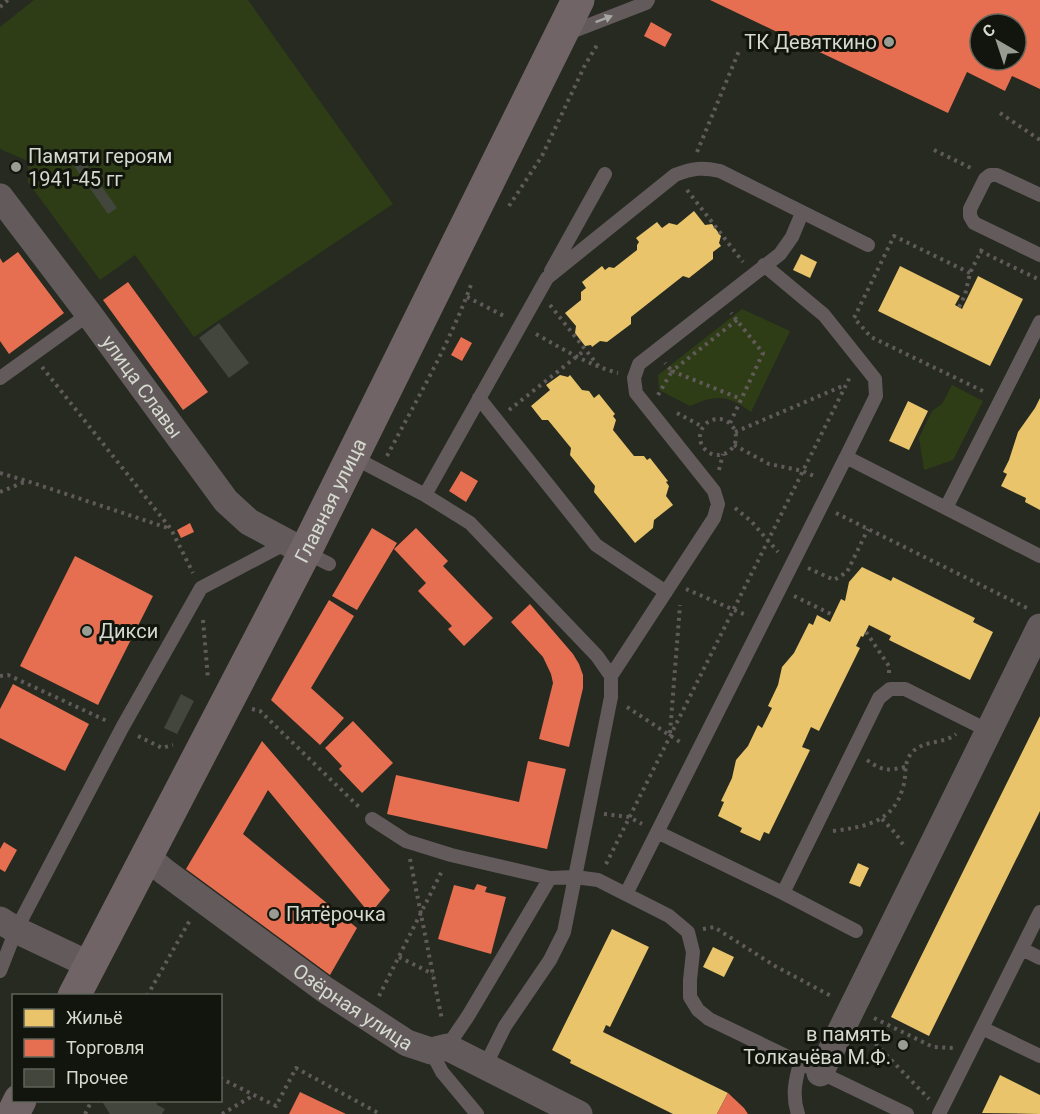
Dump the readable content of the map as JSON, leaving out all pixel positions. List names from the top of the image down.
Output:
{
  "streets": {
    "main road": ["Главная улица"],
    "street": ["улица Славы", "Озёрная улица"]
  },
  "crossings": [
    ["улица Славы", "Главная улица"],
    ["Главная улица", "Озёрная улица"]
  ],
  "places": [
    "ТК Девяткино",
    "Памяти героям 1941-45 гг",
    "Дикси",
    "Пятёрочка",
    "в память Толкачёва М.Ф."
  ],
  "legend": ["Жильё", "Торговля", "Прочее"],
  "north": "top left"
}
